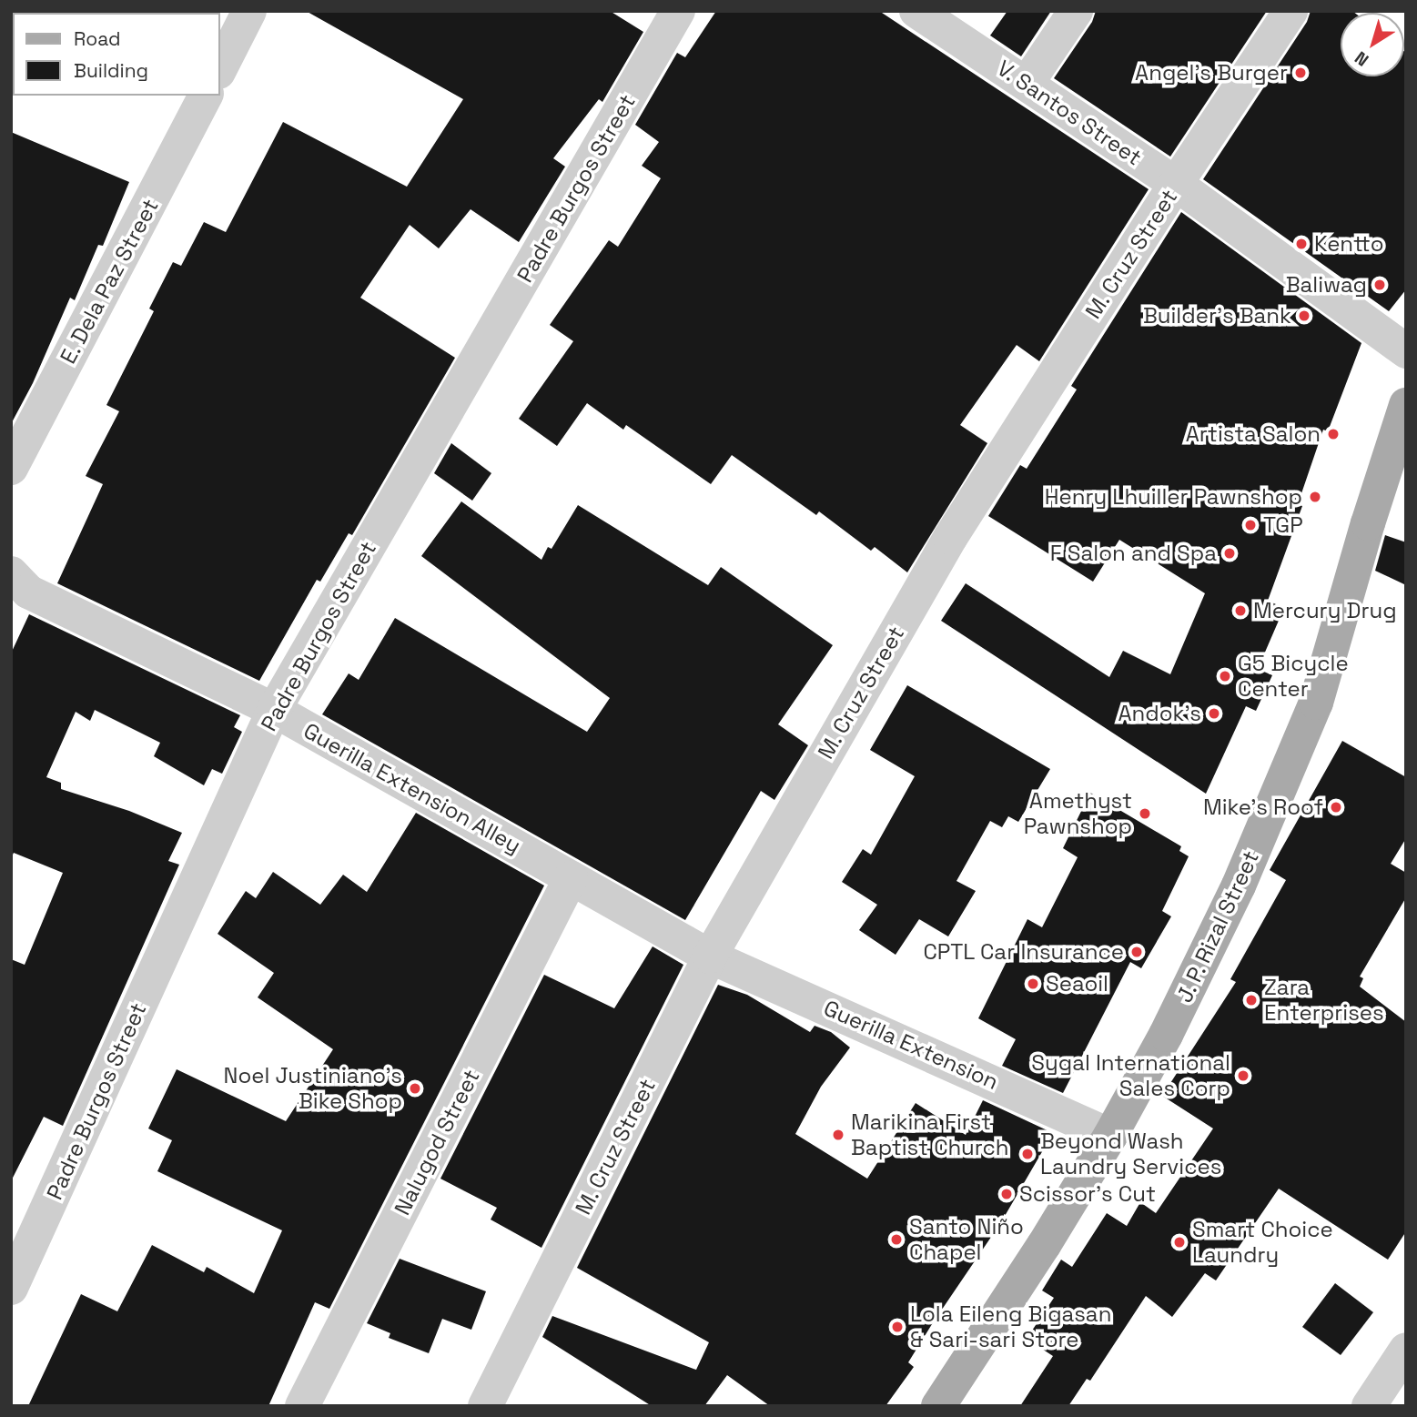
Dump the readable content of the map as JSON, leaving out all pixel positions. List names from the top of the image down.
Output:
{
  "streets": {
    "main road": ["J. P. Rizal Street"],
    "street": [
      "V. Santos Street",
      "Padre Burgos Street",
      "M. Cruz Street",
      "E. Dela Paz Street",
      "Guerilla Extension Alley",
      "Guerilla Extension",
      "Nalugod Street"
    ]
  },
  "crossings": [
    ["V. Santos Street", "M. Cruz Street"],
    ["Padre Burgos Street", "Guerilla Extension Alley"],
    ["M. Cruz Street", "Guerilla Extension Alley"],
    ["M. Cruz Street", "Guerilla Extension"],
    ["Guerilla Extension Alley", "Guerilla Extension"],
    ["Guerilla Extension Alley", "Nalugod Street"],
    ["J. P. Rizal Street", "Guerilla Extension"]
  ],
  "places": [
    "Angel's Burger",
    "Kentto",
    "Baliwag",
    "Builder's Bank",
    "Artista Salon",
    "Henry Lhuiller Pawnshop",
    "TGP",
    "F Salon and Spa",
    "Mercury Drug",
    "G5 Bicycle Center",
    "Andok's",
    "Mike's Roof",
    "Amethyst Pawnshop",
    "CPTL Car Insurance",
    "Seaoil",
    "Zara Enterprises",
    "Sygal International Sales Corp",
    "Noel Justiniano's Bike Shop",
    "Marikina First Baptist Church",
    "Beyond Wash Laundry Services",
    "Scissor's Cut",
    "Santo Niño Chapel",
    "Smart Choice Laundry",
    "Lola Eileng Bigasan & Sari-sari Store"
  ],
  "legend": ["Road", "Building"],
  "north": "bottom left"
}
